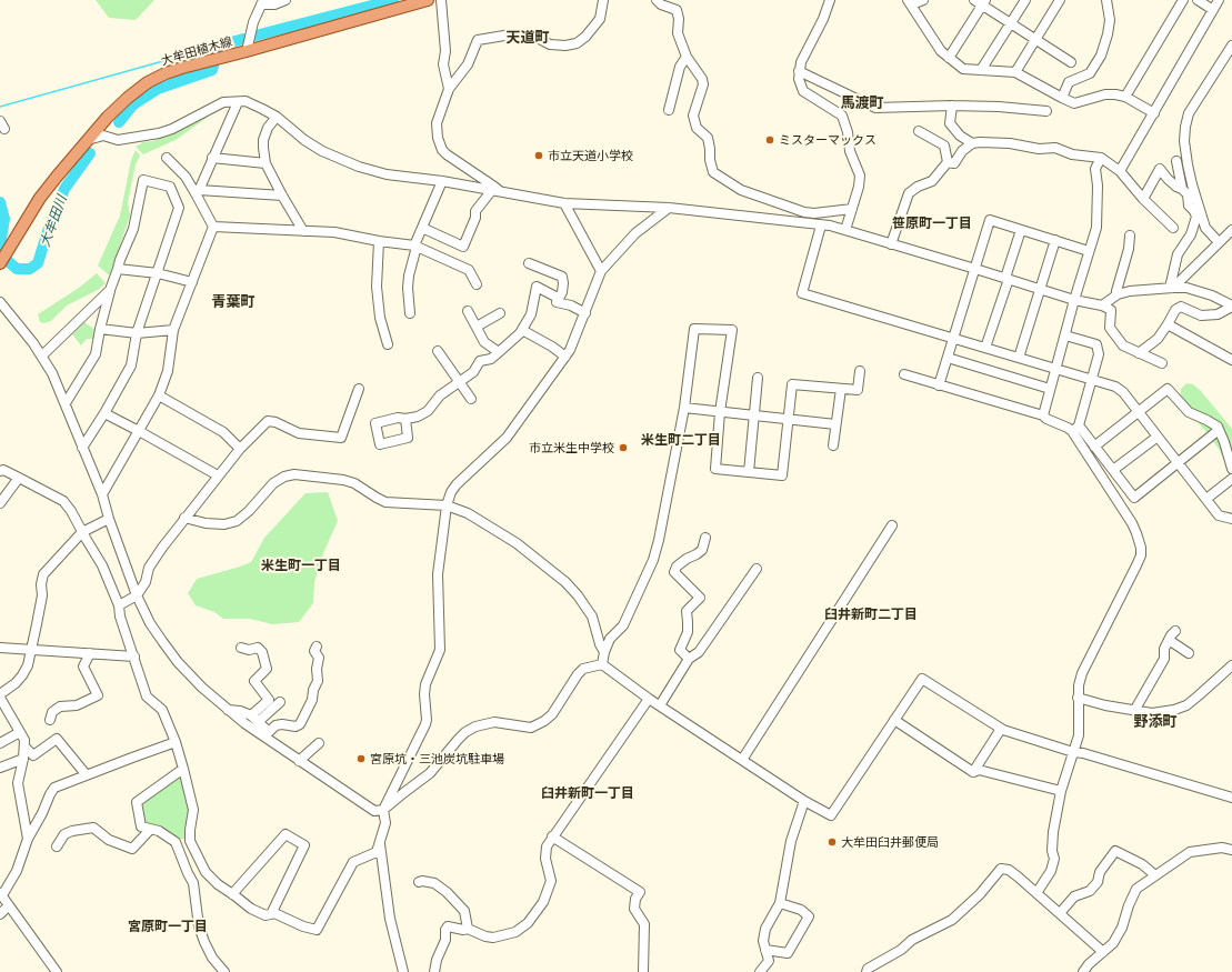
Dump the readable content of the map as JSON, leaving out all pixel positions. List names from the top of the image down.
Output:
{
  "streets": {
    "main road": ["大牟田植木線"]
  },
  "districts": [
    "天道町",
    "馬渡町",
    "笹原町一丁目",
    "青葉町",
    "米生町二丁目",
    "米生町一丁目",
    "臼井新町二丁目",
    "野添町",
    "臼井新町一丁目",
    "宮原町一丁目"
  ],
  "water": ["大牟田川"],
  "places": [
    "ミスターマックス",
    "市立天道小学校",
    "市立米生中学校",
    "宮原坑・三池炭坑駐車場",
    "大牟田臼井郵便局"
  ]
}
